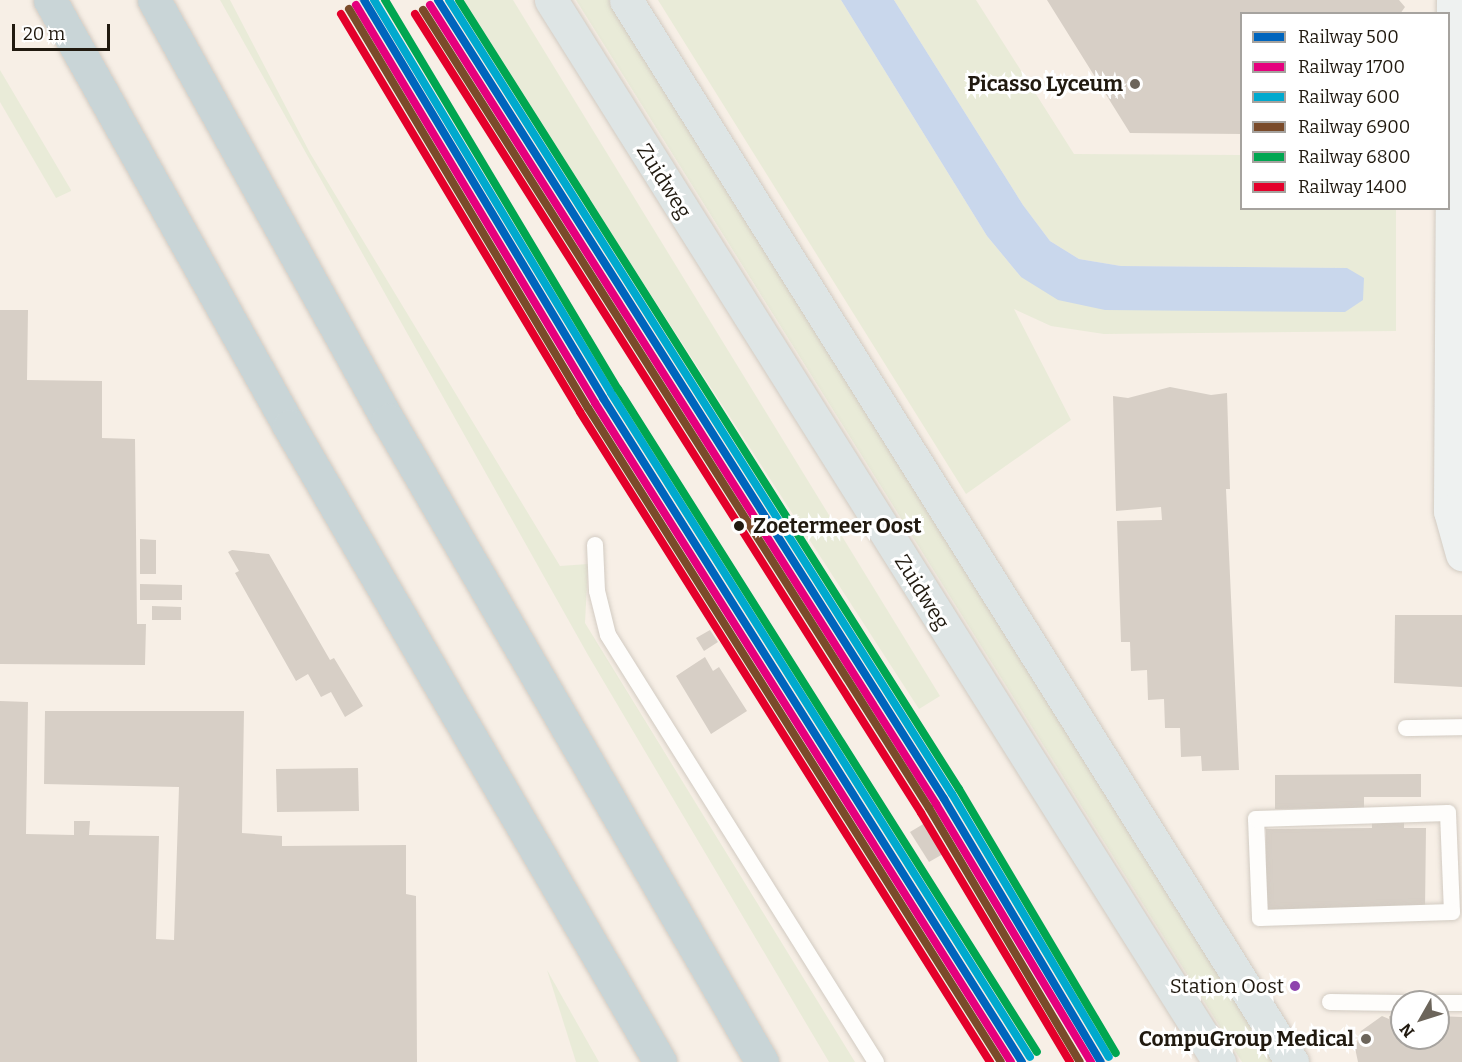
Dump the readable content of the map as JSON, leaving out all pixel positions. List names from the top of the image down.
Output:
{
  "streets": {
    "main road": ["Zuidweg"]
  },
  "places": [
    "Picasso Lyceum",
    "Zoetermeer Oost",
    "Station Oost",
    "CompuGroup Medical"
  ],
  "lines": [
    "rail line 500",
    "rail line 600",
    "rail line 6800",
    "rail line 1700",
    "rail line 6900",
    "rail line 1400"
  ],
  "legend": [
    "Railway 500",
    "Railway 1700",
    "Railway 600",
    "Railway 6900",
    "Railway 6800",
    "Railway 1400"
  ],
  "scale_bar": "20 m",
  "north": "bottom left"
}
